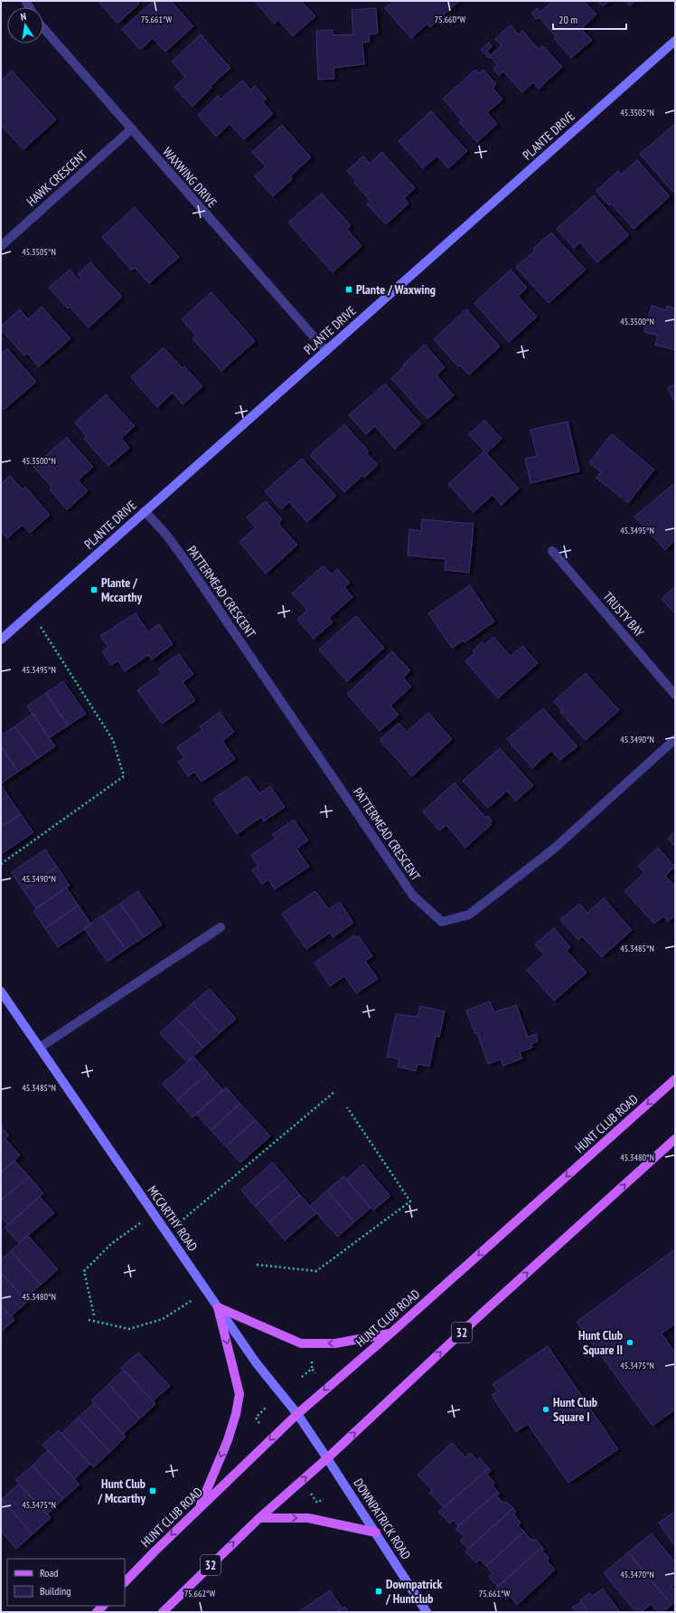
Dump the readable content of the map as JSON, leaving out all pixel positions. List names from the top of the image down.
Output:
{
  "streets": {
    "main road": ["HUNT CLUB ROAD", "32"],
    "street": [
      "PLANTE DRIVE",
      "WAXWING DRIVE",
      "HAWK CRESCENT",
      "PATTERMEAD CRESCENT",
      "TRUSTY BAY",
      "MCCARTHY ROAD",
      "DOWNPATRICK ROAD"
    ]
  },
  "crossings": [
    ["PLANTE DRIVE", "WAXWING DRIVE"],
    ["PLANTE DRIVE", "PATTERMEAD CRESCENT"],
    ["WAXWING DRIVE", "HAWK CRESCENT"],
    ["HUNT CLUB ROAD", "MCCARTHY ROAD"],
    ["MCCARTHY ROAD", "32"],
    ["MCCARTHY ROAD", "DOWNPATRICK ROAD"],
    ["32", "DOWNPATRICK ROAD"]
  ],
  "places": {
    "transit": [
      "Plante / Waxwing",
      "Plante / Mccarthy",
      "Hunt Club / Mccarthy",
      "Downpatrick / Huntclub"
    ],
    "other": ["Hunt Club Square II", "Hunt Club Square I"]
  },
  "legend": ["Road", "Building"],
  "scale_bar": "20 m",
  "north": "top",
  "coordinates": [
    "75.661°W",
    "75.660°W",
    "45.3505°N",
    "45.3500°N",
    "45.3495°N",
    "45.3490°N",
    "45.3485°N",
    "45.3480°N",
    "45.3475°N",
    "45.3470°N",
    "75.662°W"
  ]
}
